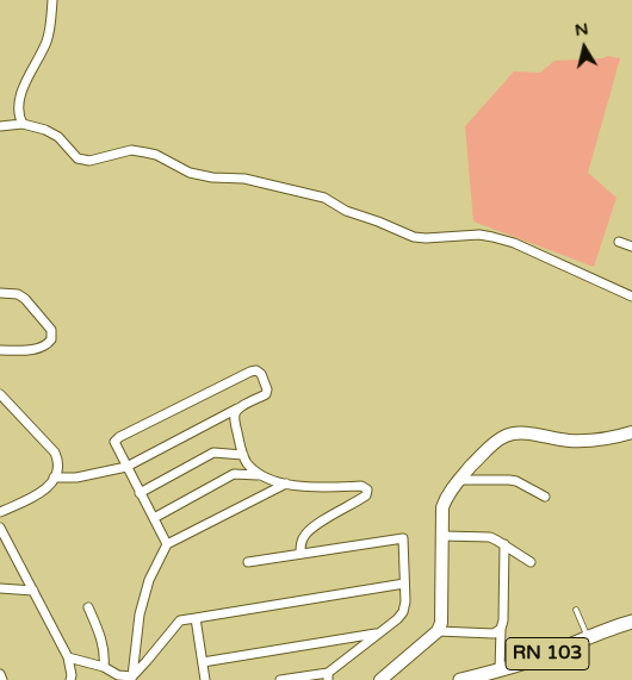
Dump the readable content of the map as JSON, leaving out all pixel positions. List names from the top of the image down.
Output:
{
  "streets": {
    "main road": ["RN 103"]
  },
  "north": "top"
}
